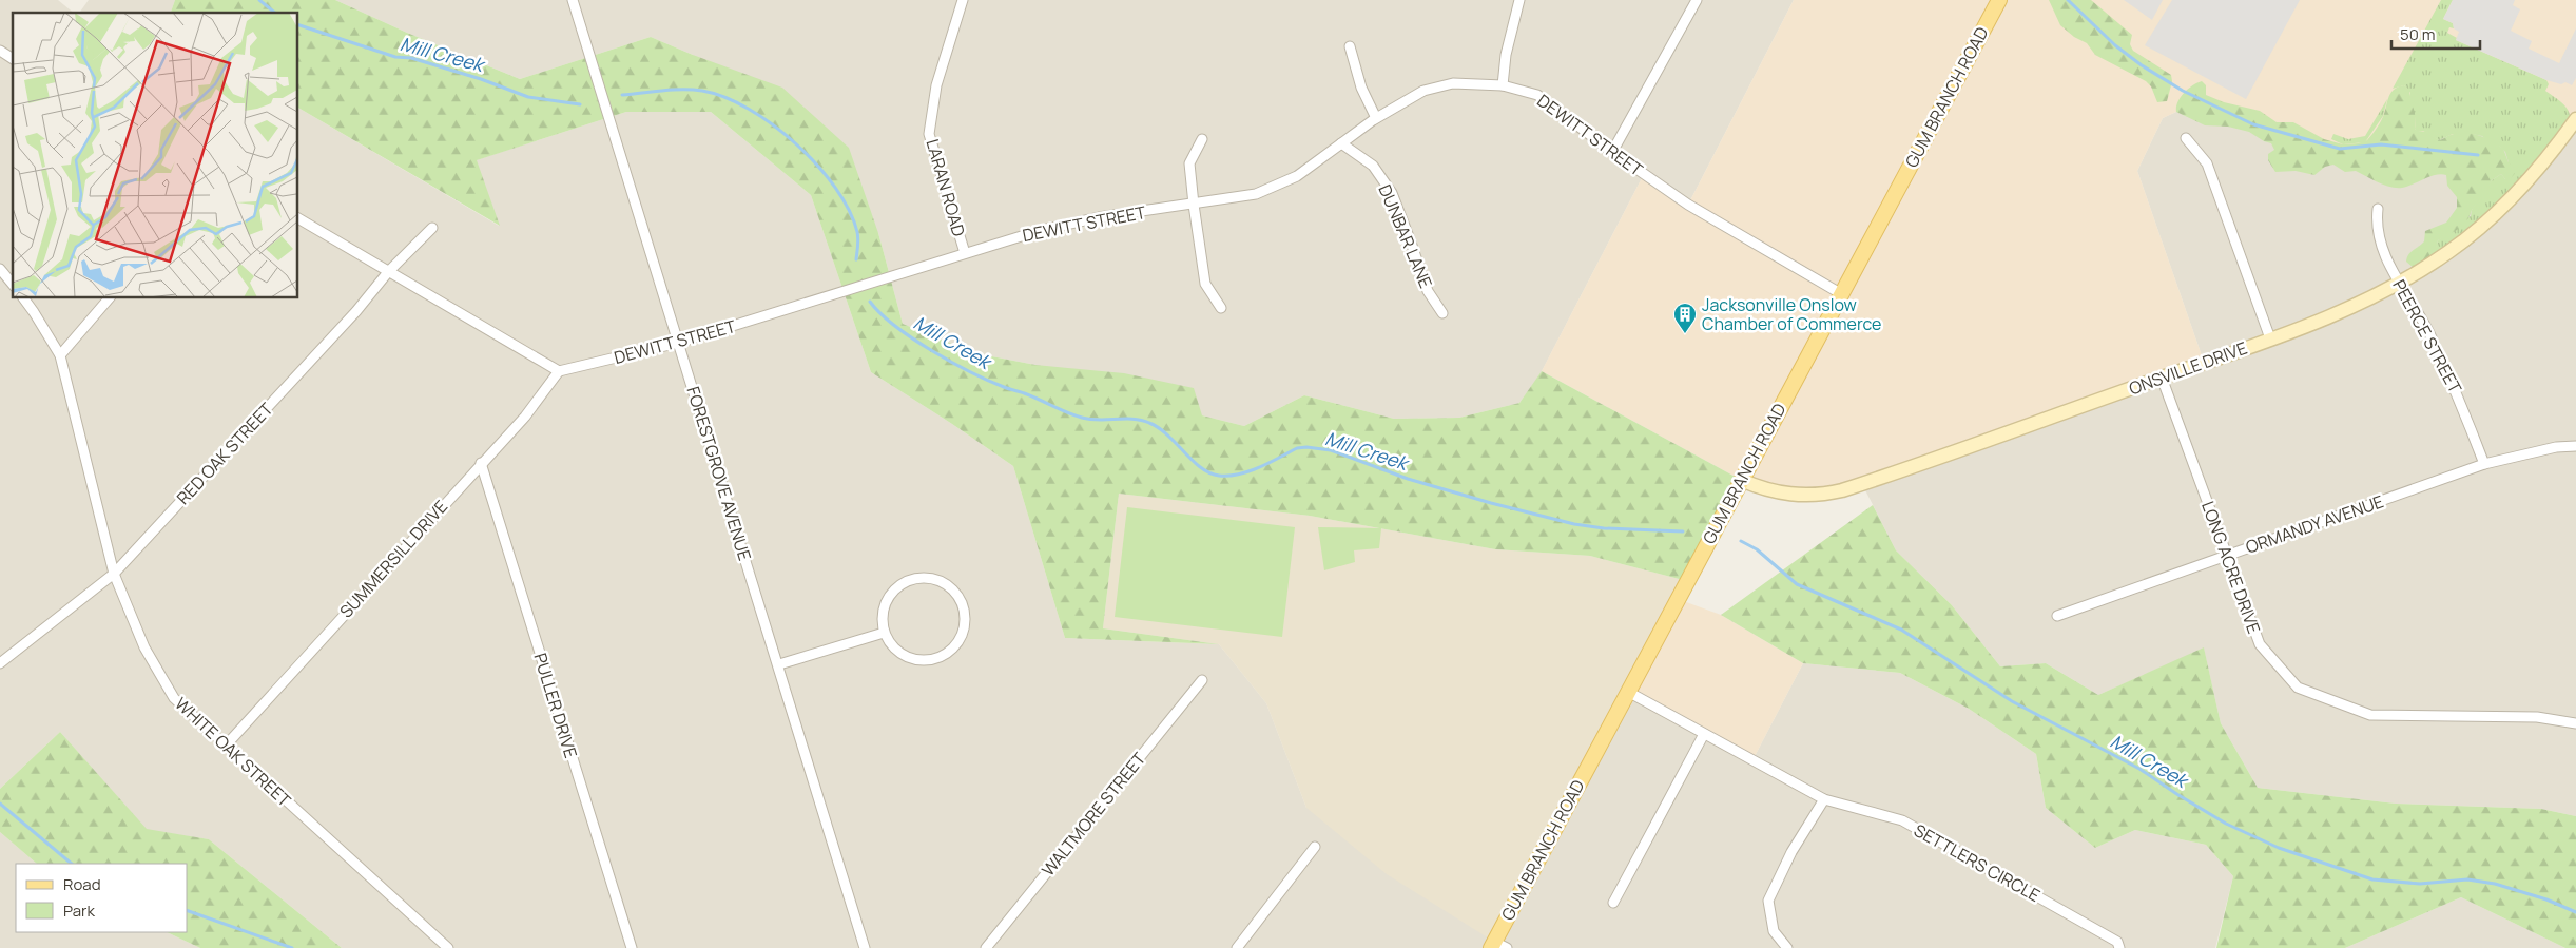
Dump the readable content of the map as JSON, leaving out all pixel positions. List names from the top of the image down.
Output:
{
  "streets": {
    "main road": ["GUM BRANCH ROAD"],
    "street": [
      "DEWITT STREET",
      "LARAN ROAD",
      "DUNBAR LANE",
      "PEERCE STREET",
      "ONSVILLE DRIVE",
      "RED OAK STREET",
      "FORESTGROVE AVENUE",
      "ORMANDY AVENUE",
      "SUMMERSILL DRIVE",
      "LONG ACRE DRIVE",
      "PULLER DRIVE",
      "WHITE OAK STREET",
      "WALTMORE STREET",
      "SETTLERS CIRCLE"
    ]
  },
  "crossings": [
    ["GUM BRANCH ROAD", "DEWITT STREET"],
    ["GUM BRANCH ROAD", "ONSVILLE DRIVE"],
    ["GUM BRANCH ROAD", "SETTLERS CIRCLE"],
    ["DEWITT STREET", "LARAN ROAD"],
    ["DEWITT STREET", "DUNBAR LANE"],
    ["DEWITT STREET", "FORESTGROVE AVENUE"],
    ["DEWITT STREET", "SUMMERSILL DRIVE"],
    ["PEERCE STREET", "ONSVILLE DRIVE"],
    ["PEERCE STREET", "ORMANDY AVENUE"],
    ["ONSVILLE DRIVE", "LONG ACRE DRIVE"],
    ["RED OAK STREET", "WHITE OAK STREET"],
    ["ORMANDY AVENUE", "LONG ACRE DRIVE"],
    ["SUMMERSILL DRIVE", "PULLER DRIVE"],
    ["SUMMERSILL DRIVE", "WHITE OAK STREET"]
  ],
  "water": ["Mill Creek"],
  "places": {
    "building": ["Jacksonville Onslow Chamber of Commerce"]
  },
  "legend": ["Road", "Park"],
  "scale_bar": "50 m"
}
